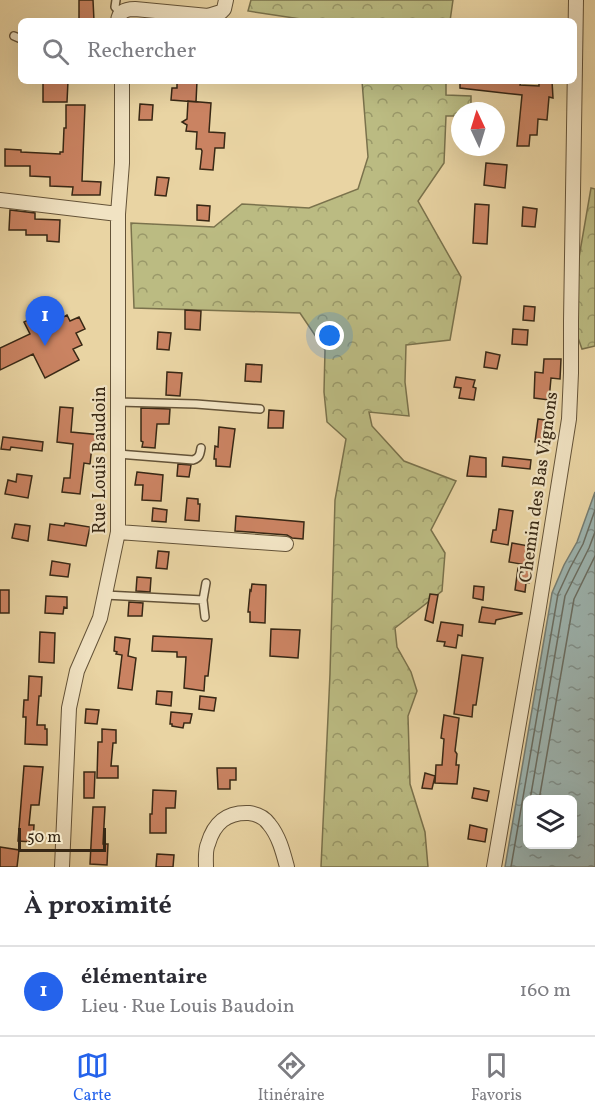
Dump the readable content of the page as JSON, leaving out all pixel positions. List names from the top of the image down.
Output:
{
  "streets": {
    "street": ["Rue Louis Baudoin", "Chemin des Bas Vignons"]
  },
  "scale_bar": "50 m",
  "north": "top",
  "page": {
    "search": "Rechercher",
    "pins": "1",
    "scale": "50 m",
    "heading": "À proximité",
    "list": [
      {
        "mark": "1",
        "name": "élémentaire",
        "note": "Lieu · Rue Louis Baudoin",
        "value": "160 m"
      }
    ],
    "nav": ["Carte", "Itinéraire", "Favoris"]
  }
}
